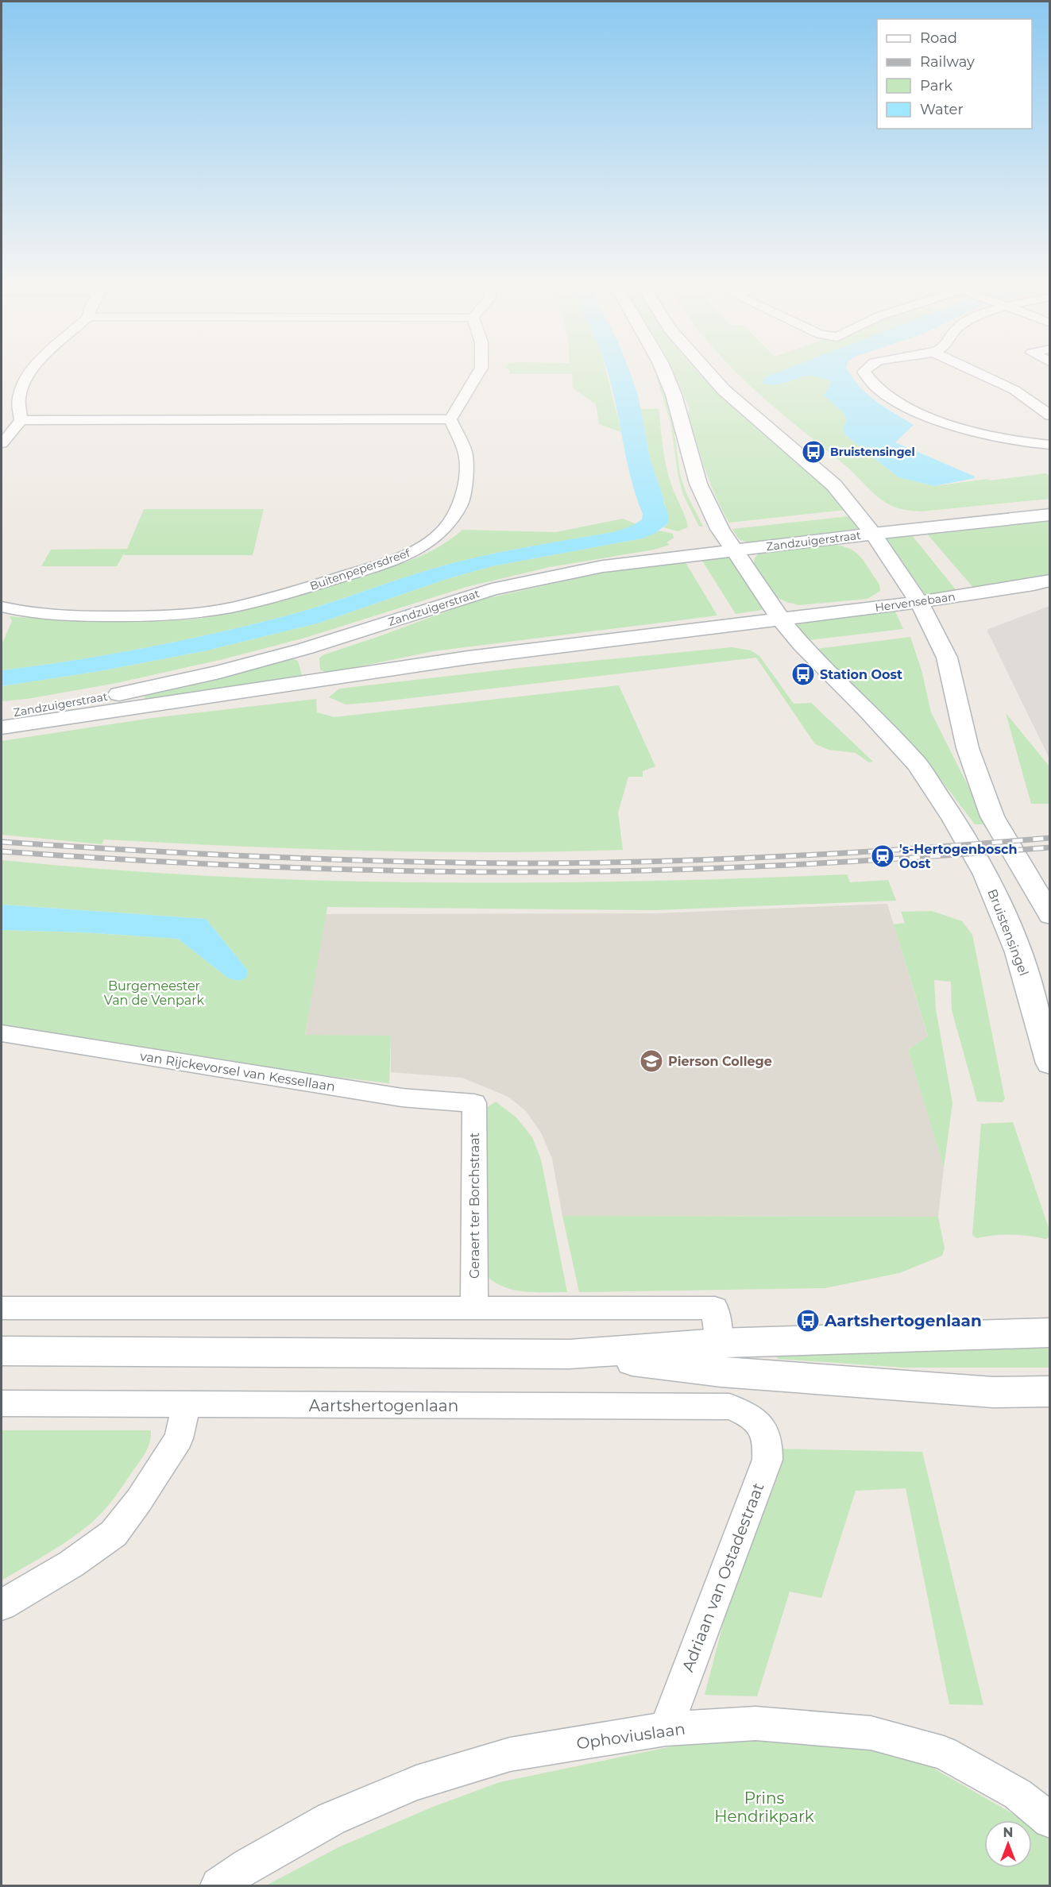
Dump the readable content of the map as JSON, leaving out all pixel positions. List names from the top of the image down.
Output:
{
  "streets": {
    "main road": ["Zandzuigerstraat", "Hervensebaan", "Bruistensingel"],
    "street": [
      "Buitenpepersdreef",
      "van Rijckevorsel van Kessellaan",
      "Geraert ter Borchstraat",
      "Aartshertogenlaan",
      "Adriaan van Ostadestraat",
      "Ophoviuslaan"
    ]
  },
  "crossings": [
    ["Zandzuigerstraat", "Hervensebaan"],
    ["Zandzuigerstraat", "Bruistensingel"],
    ["Hervensebaan", "Bruistensingel"],
    ["van Rijckevorsel van Kessellaan", "Geraert ter Borchstraat"],
    ["Aartshertogenlaan", "Adriaan van Ostadestraat"],
    ["Adriaan van Ostadestraat", "Ophoviuslaan"]
  ],
  "parks": ["Burgemeester Van de Venpark", "Prins Hendrikpark"],
  "places": {
    "bus stop": ["Bruistensingel", "Station Oost", "Aartshertogenlaan"],
    "station": ["'s-Hertogenbosch Oost"],
    "school or university": ["Pierson College"]
  },
  "legend": [
    "Road",
    "Railway",
    "Park",
    "Water"
  ],
  "north": "top"
}
